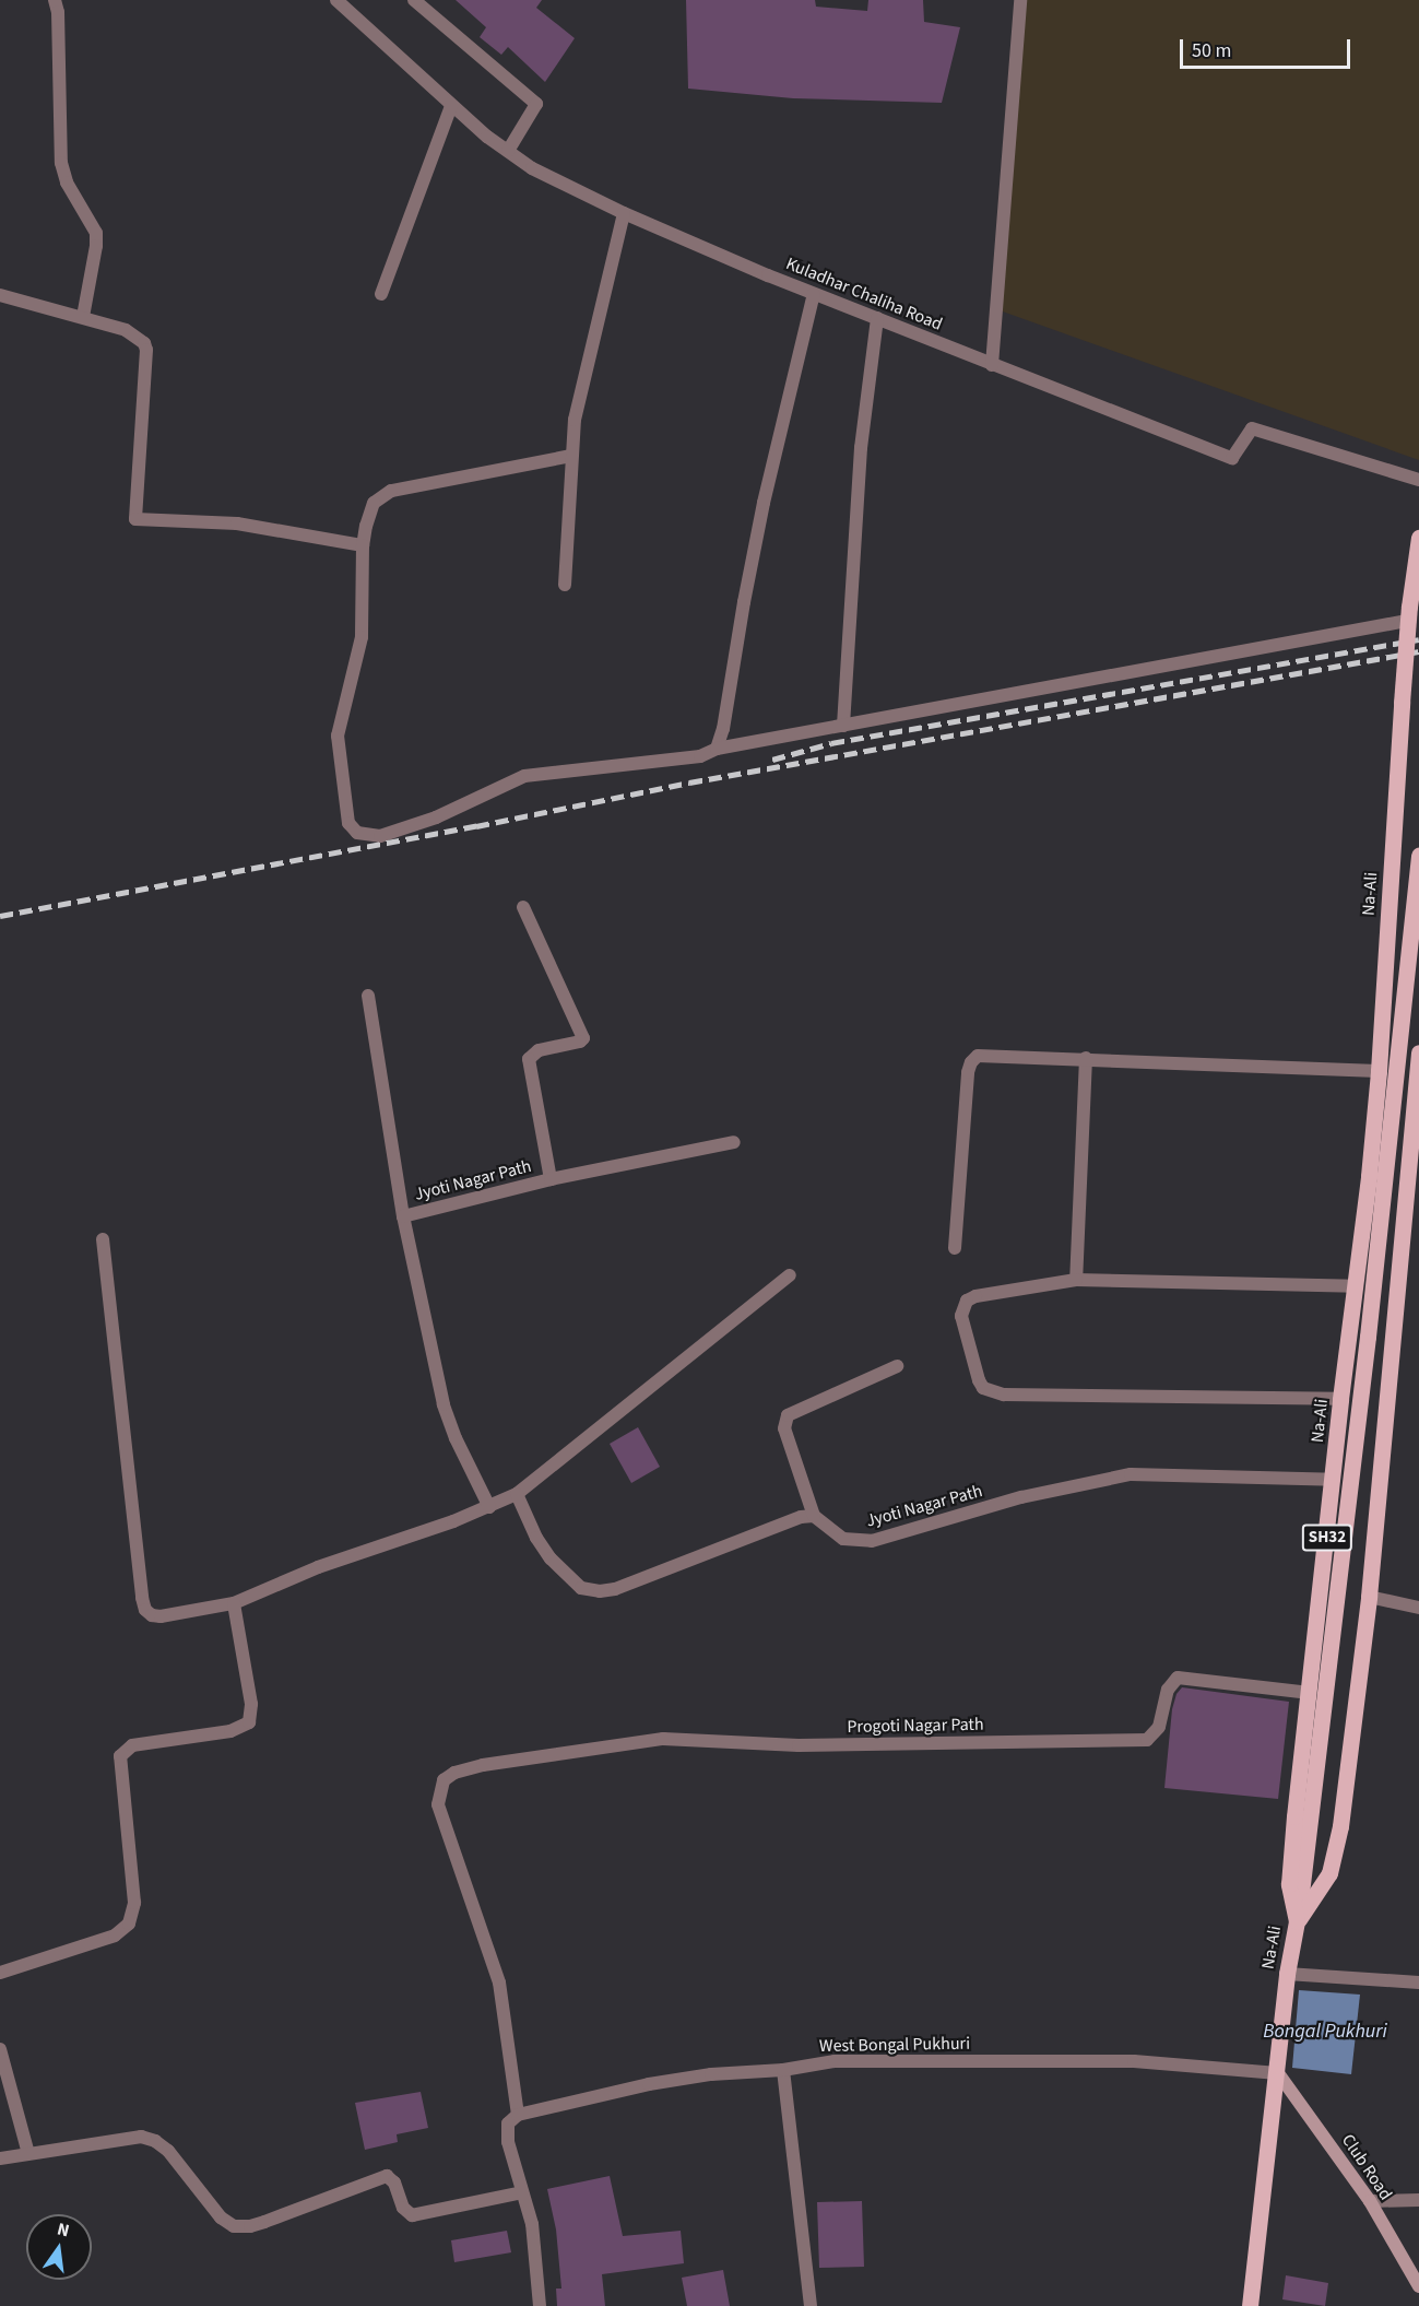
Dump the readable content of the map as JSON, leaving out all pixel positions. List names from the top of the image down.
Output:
{
  "streets": {
    "main road": ["Na-Ali", "SH32"],
    "street": [
      "Kuladhar Chaliha Road",
      "Jyoti Nagar Path",
      "Progoti Nagar Path",
      "West Bongal Pukhuri",
      "Club Road"
    ]
  },
  "crossings": [
    ["Na-Ali", "Jyoti Nagar Path"],
    ["Na-Ali", "Progoti Nagar Path"],
    ["Na-Ali", "West Bongal Pukhuri"],
    ["Na-Ali", "Club Road"],
    ["Progoti Nagar Path", "West Bongal Pukhuri"],
    ["West Bongal Pukhuri", "Club Road"]
  ],
  "water": ["Bongal Pukhuri"],
  "scale_bar": "50 m",
  "north": "top"
}
